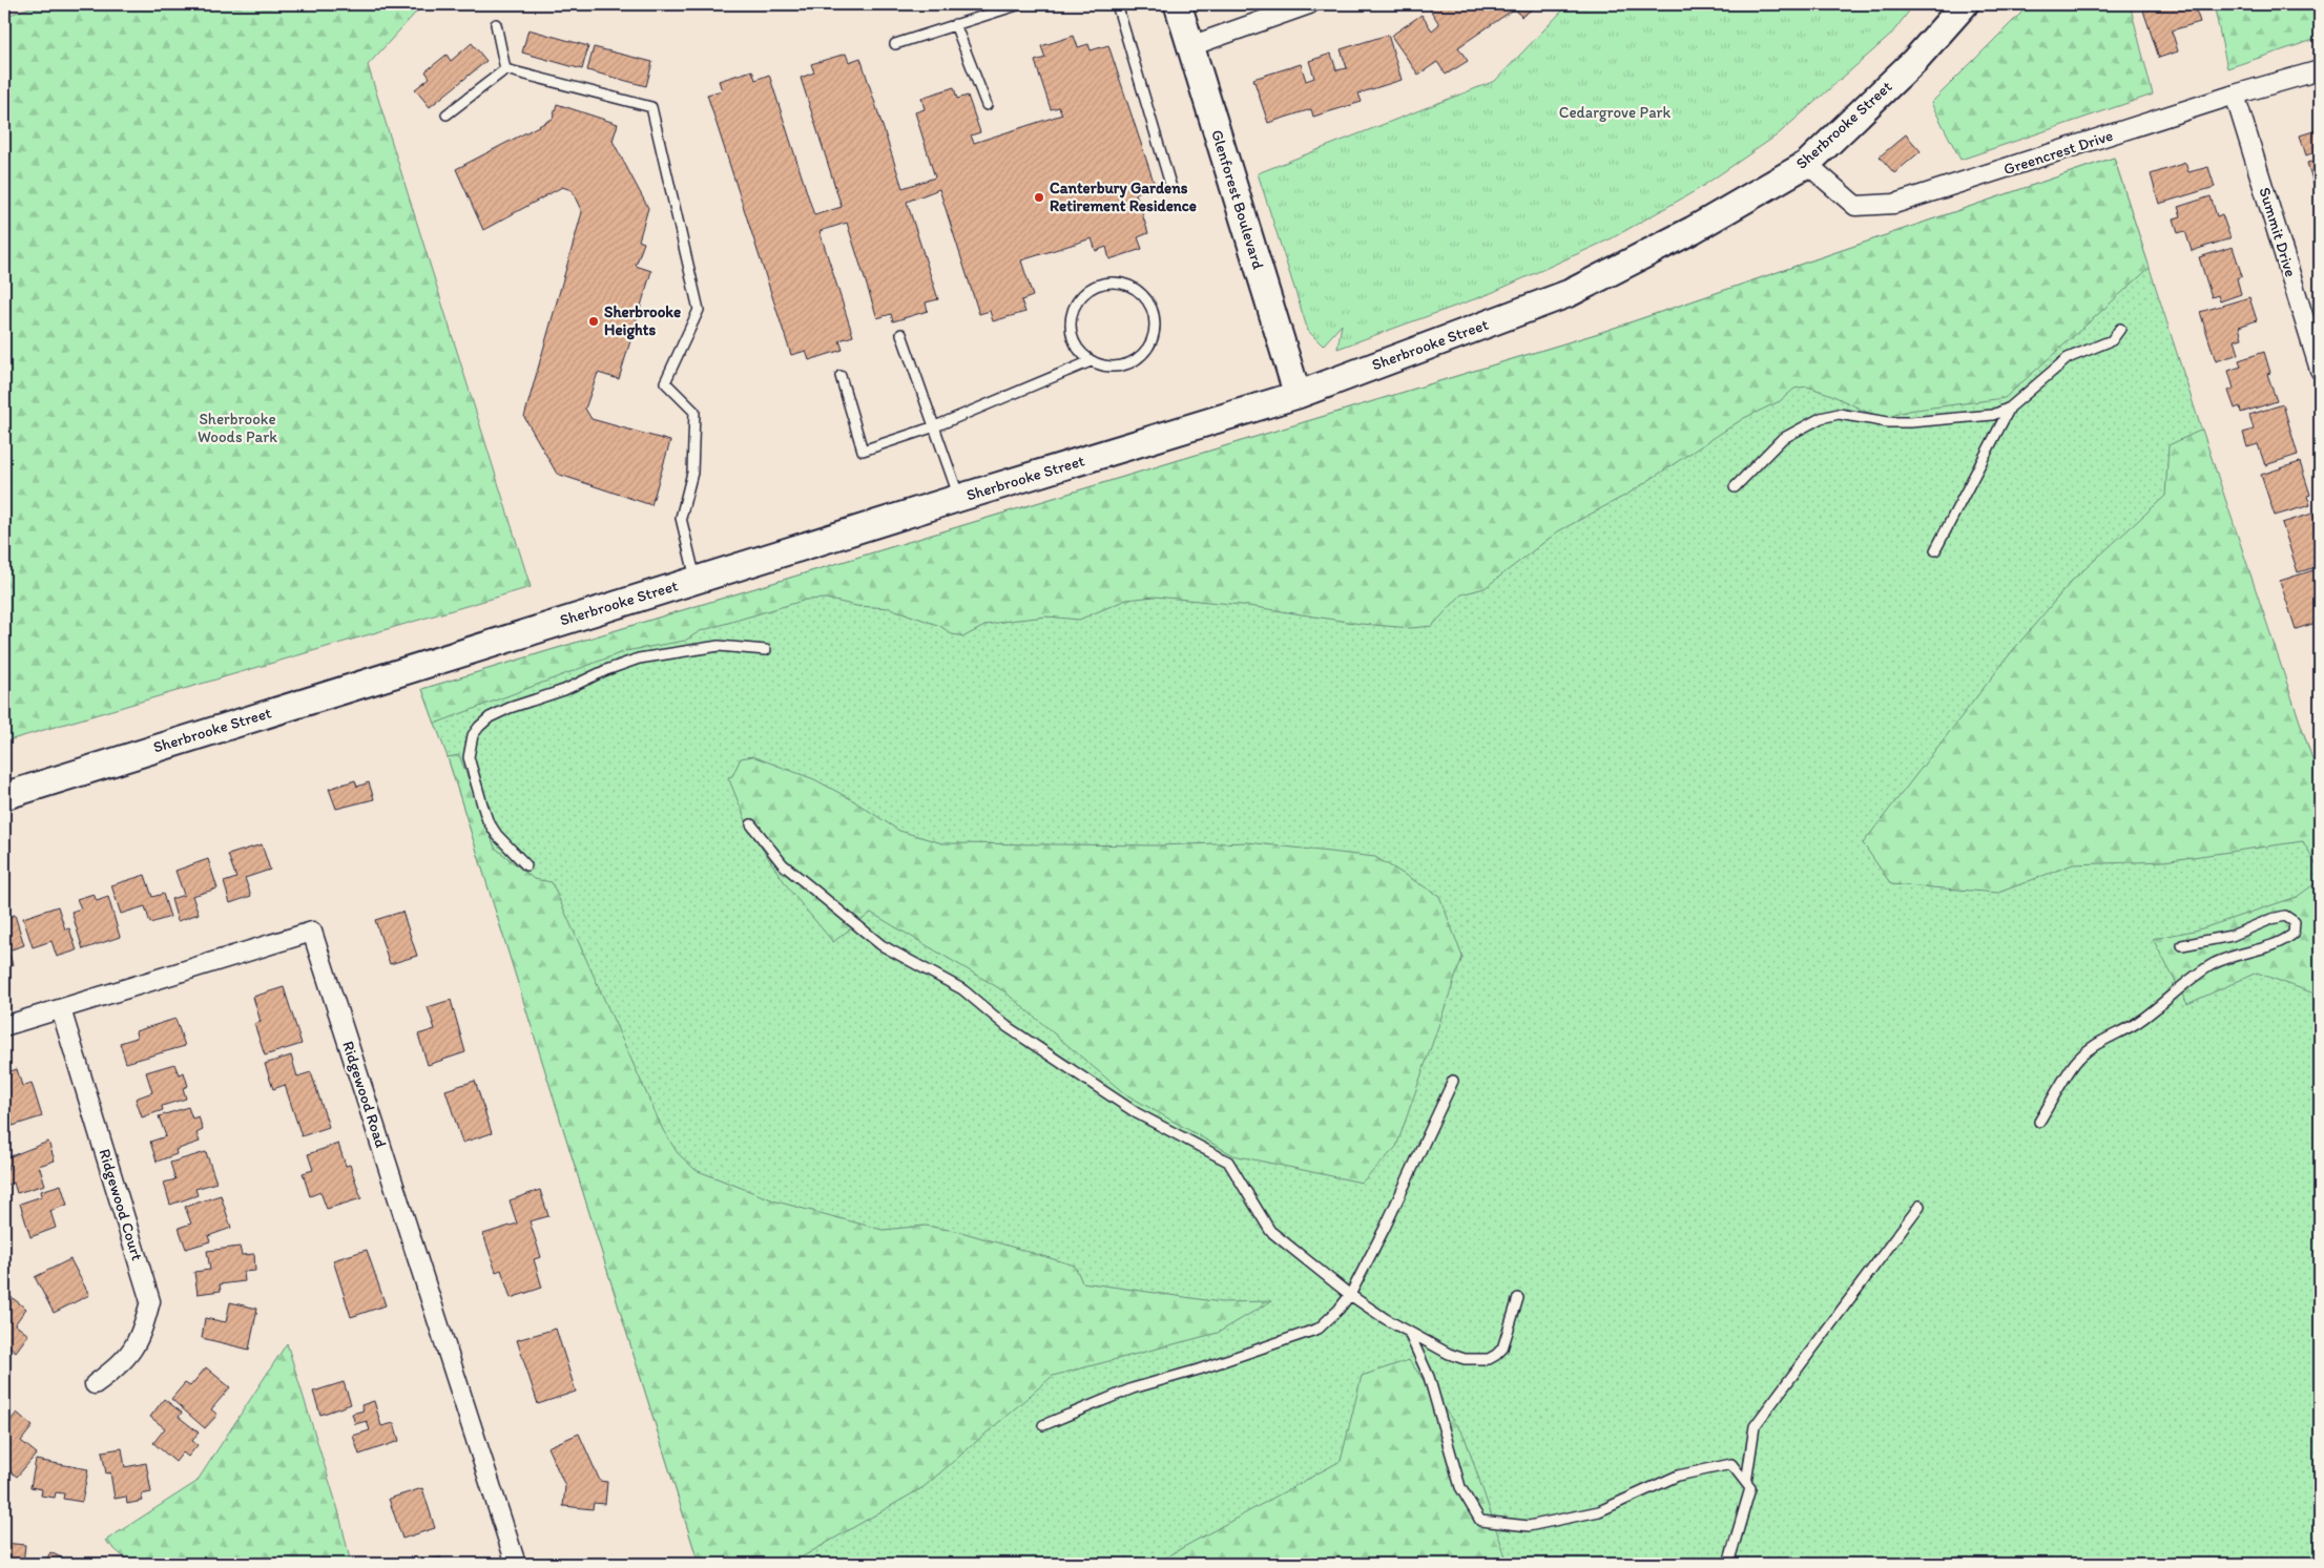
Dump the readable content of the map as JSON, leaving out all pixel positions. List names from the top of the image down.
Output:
{
  "streets": {
    "main road": ["Sherbrooke Street", "Glenforest Boulevard"],
    "street": [
      "Greencrest Drive",
      "Summit Drive",
      "Ridgewood Road",
      "Ridgewood Court"
    ]
  },
  "crossings": [
    ["Sherbrooke Street", "Greencrest Drive"],
    ["Sherbrooke Street", "Glenforest Boulevard"],
    ["Greencrest Drive", "Summit Drive"],
    ["Ridgewood Road", "Ridgewood Court"]
  ],
  "parks": ["Cedargrove Park", "Sherbrooke Woods Park"],
  "places": ["Canterbury Gardens Retirement Residence", "Sherbrooke Heights"]
}
